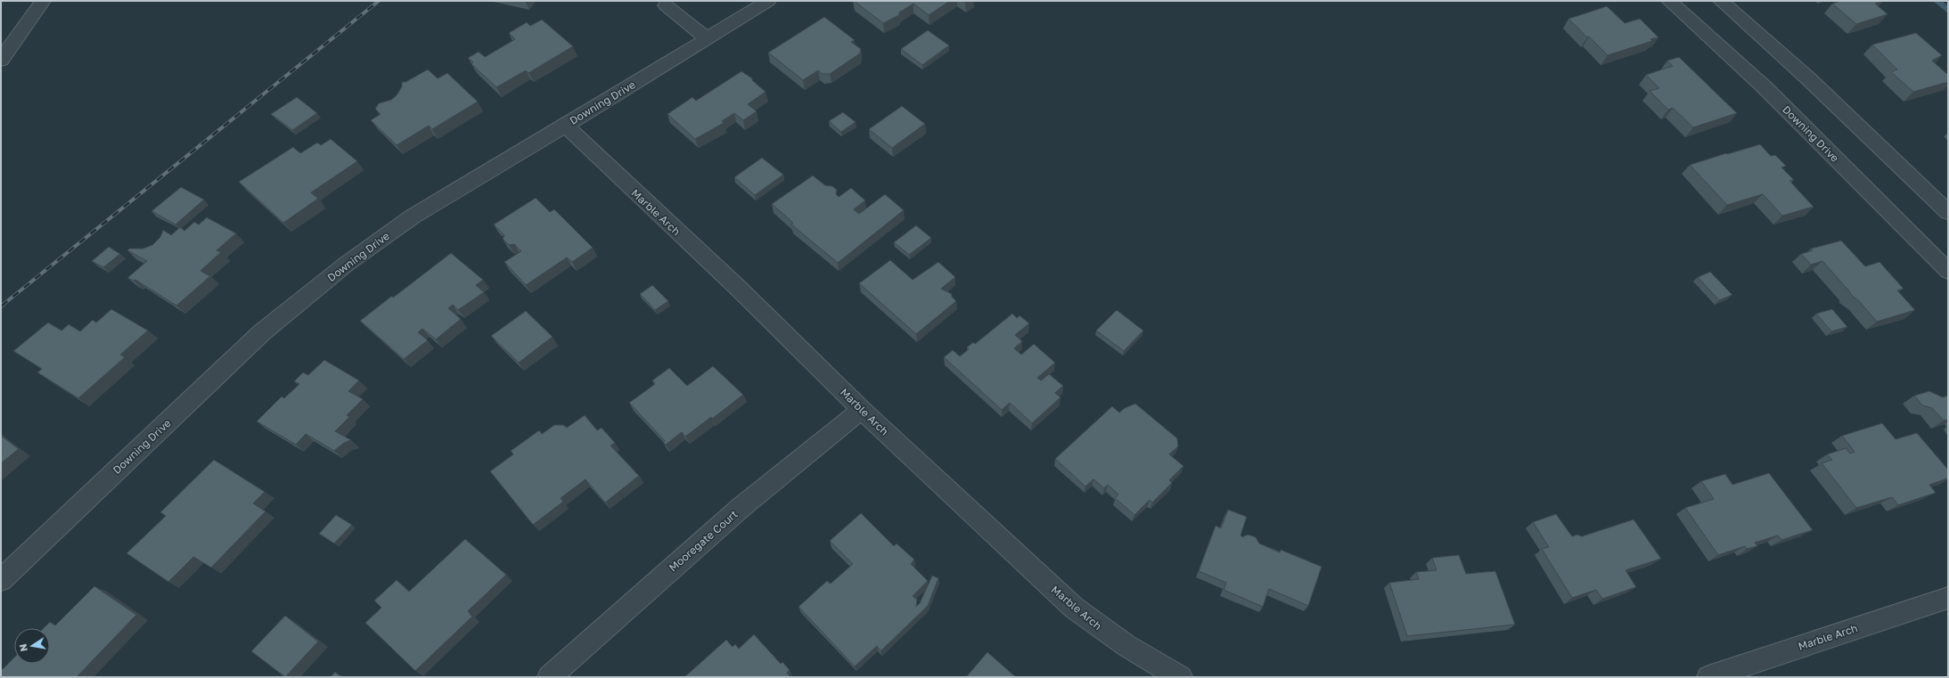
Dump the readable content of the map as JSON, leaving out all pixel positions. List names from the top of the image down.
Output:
{
  "streets": {
    "street": ["Downing Drive", "Marble Arch", "Mooregate Court"]
  },
  "crossings": [
    ["Downing Drive", "Marble Arch"],
    ["Marble Arch", "Mooregate Court"]
  ],
  "north": "left"
}
